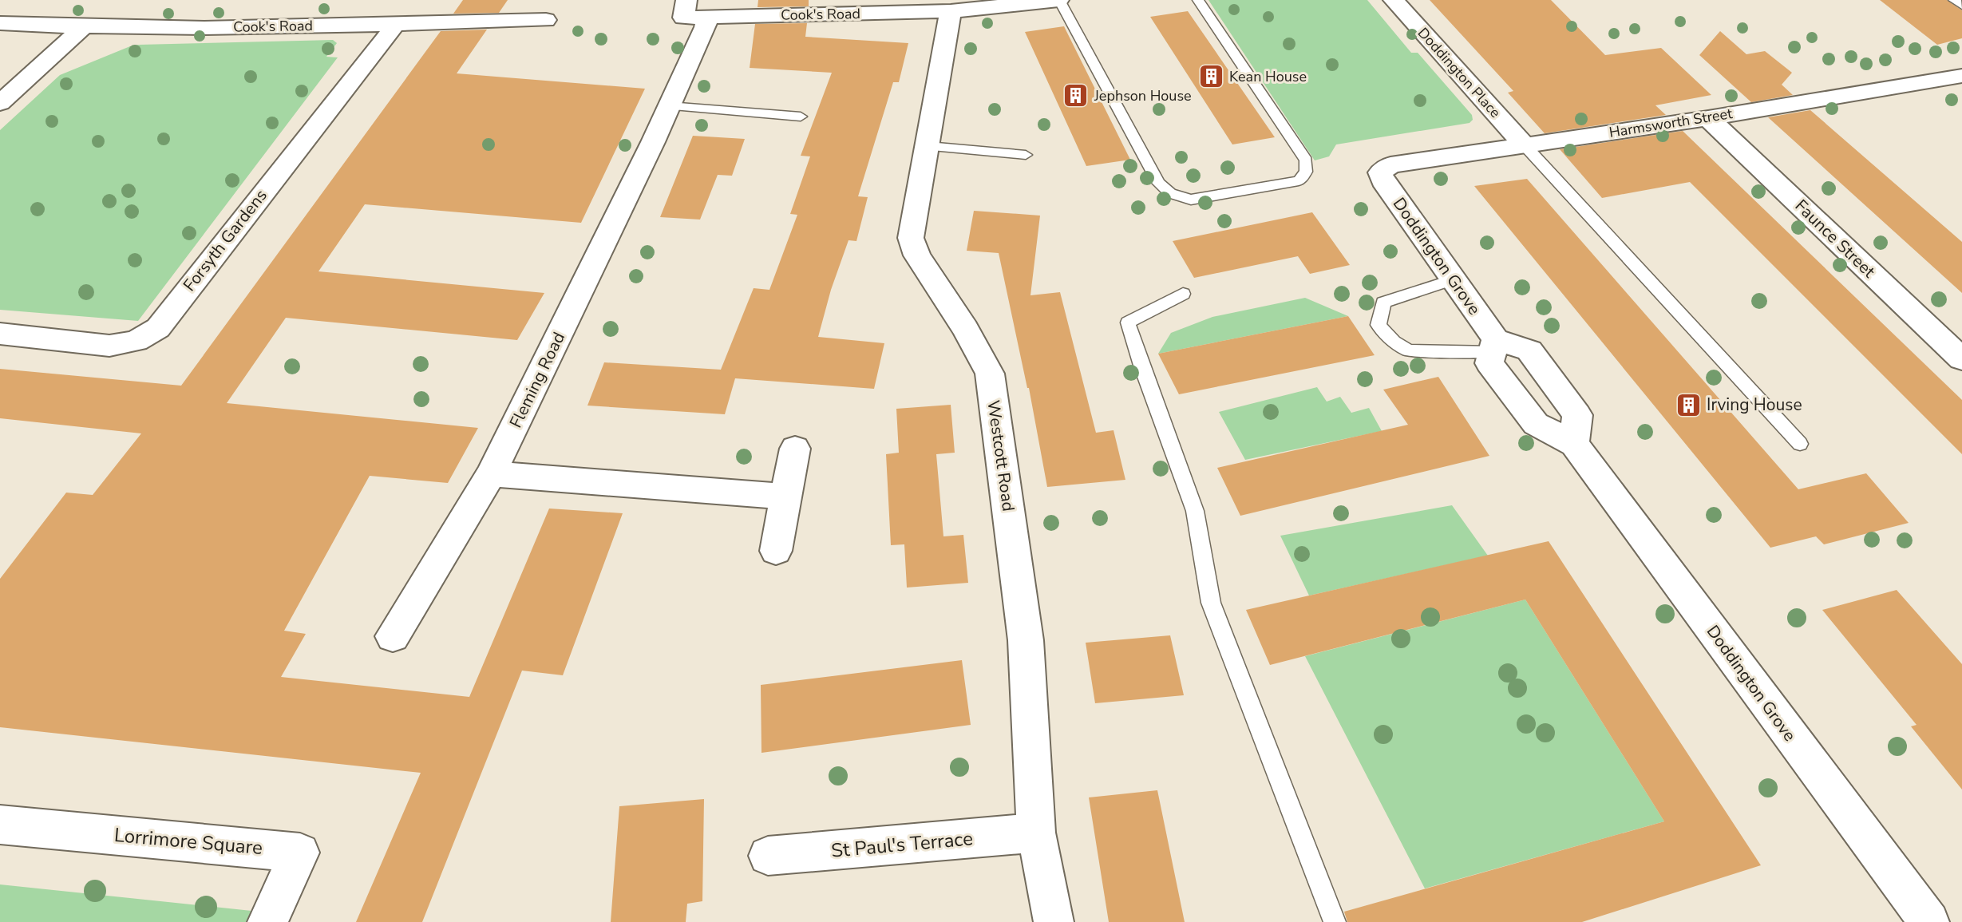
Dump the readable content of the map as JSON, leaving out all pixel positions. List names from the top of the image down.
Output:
{
  "streets": {
    "street": [
      "Cook's Road",
      "Doddington Place",
      "Harmsworth Street",
      "Faunce Street",
      "Forsyth Gardens",
      "Doddington Grove",
      "Fleming Road",
      "Westcott Road",
      "Lorrimore Square",
      "St Paul's Terrace"
    ]
  },
  "crossings": [
    ["Cook's Road", "Forsyth Gardens"],
    ["Cook's Road", "Fleming Road"],
    ["Cook's Road", "Westcott Road"],
    ["Doddington Place", "Harmsworth Street"],
    ["Harmsworth Street", "Faunce Street"],
    ["Harmsworth Street", "Doddington Grove"],
    ["Westcott Road", "St Paul's Terrace"]
  ],
  "places": {
    "building": ["Kean House", "Jephson House", "Irving House"]
  }
}
